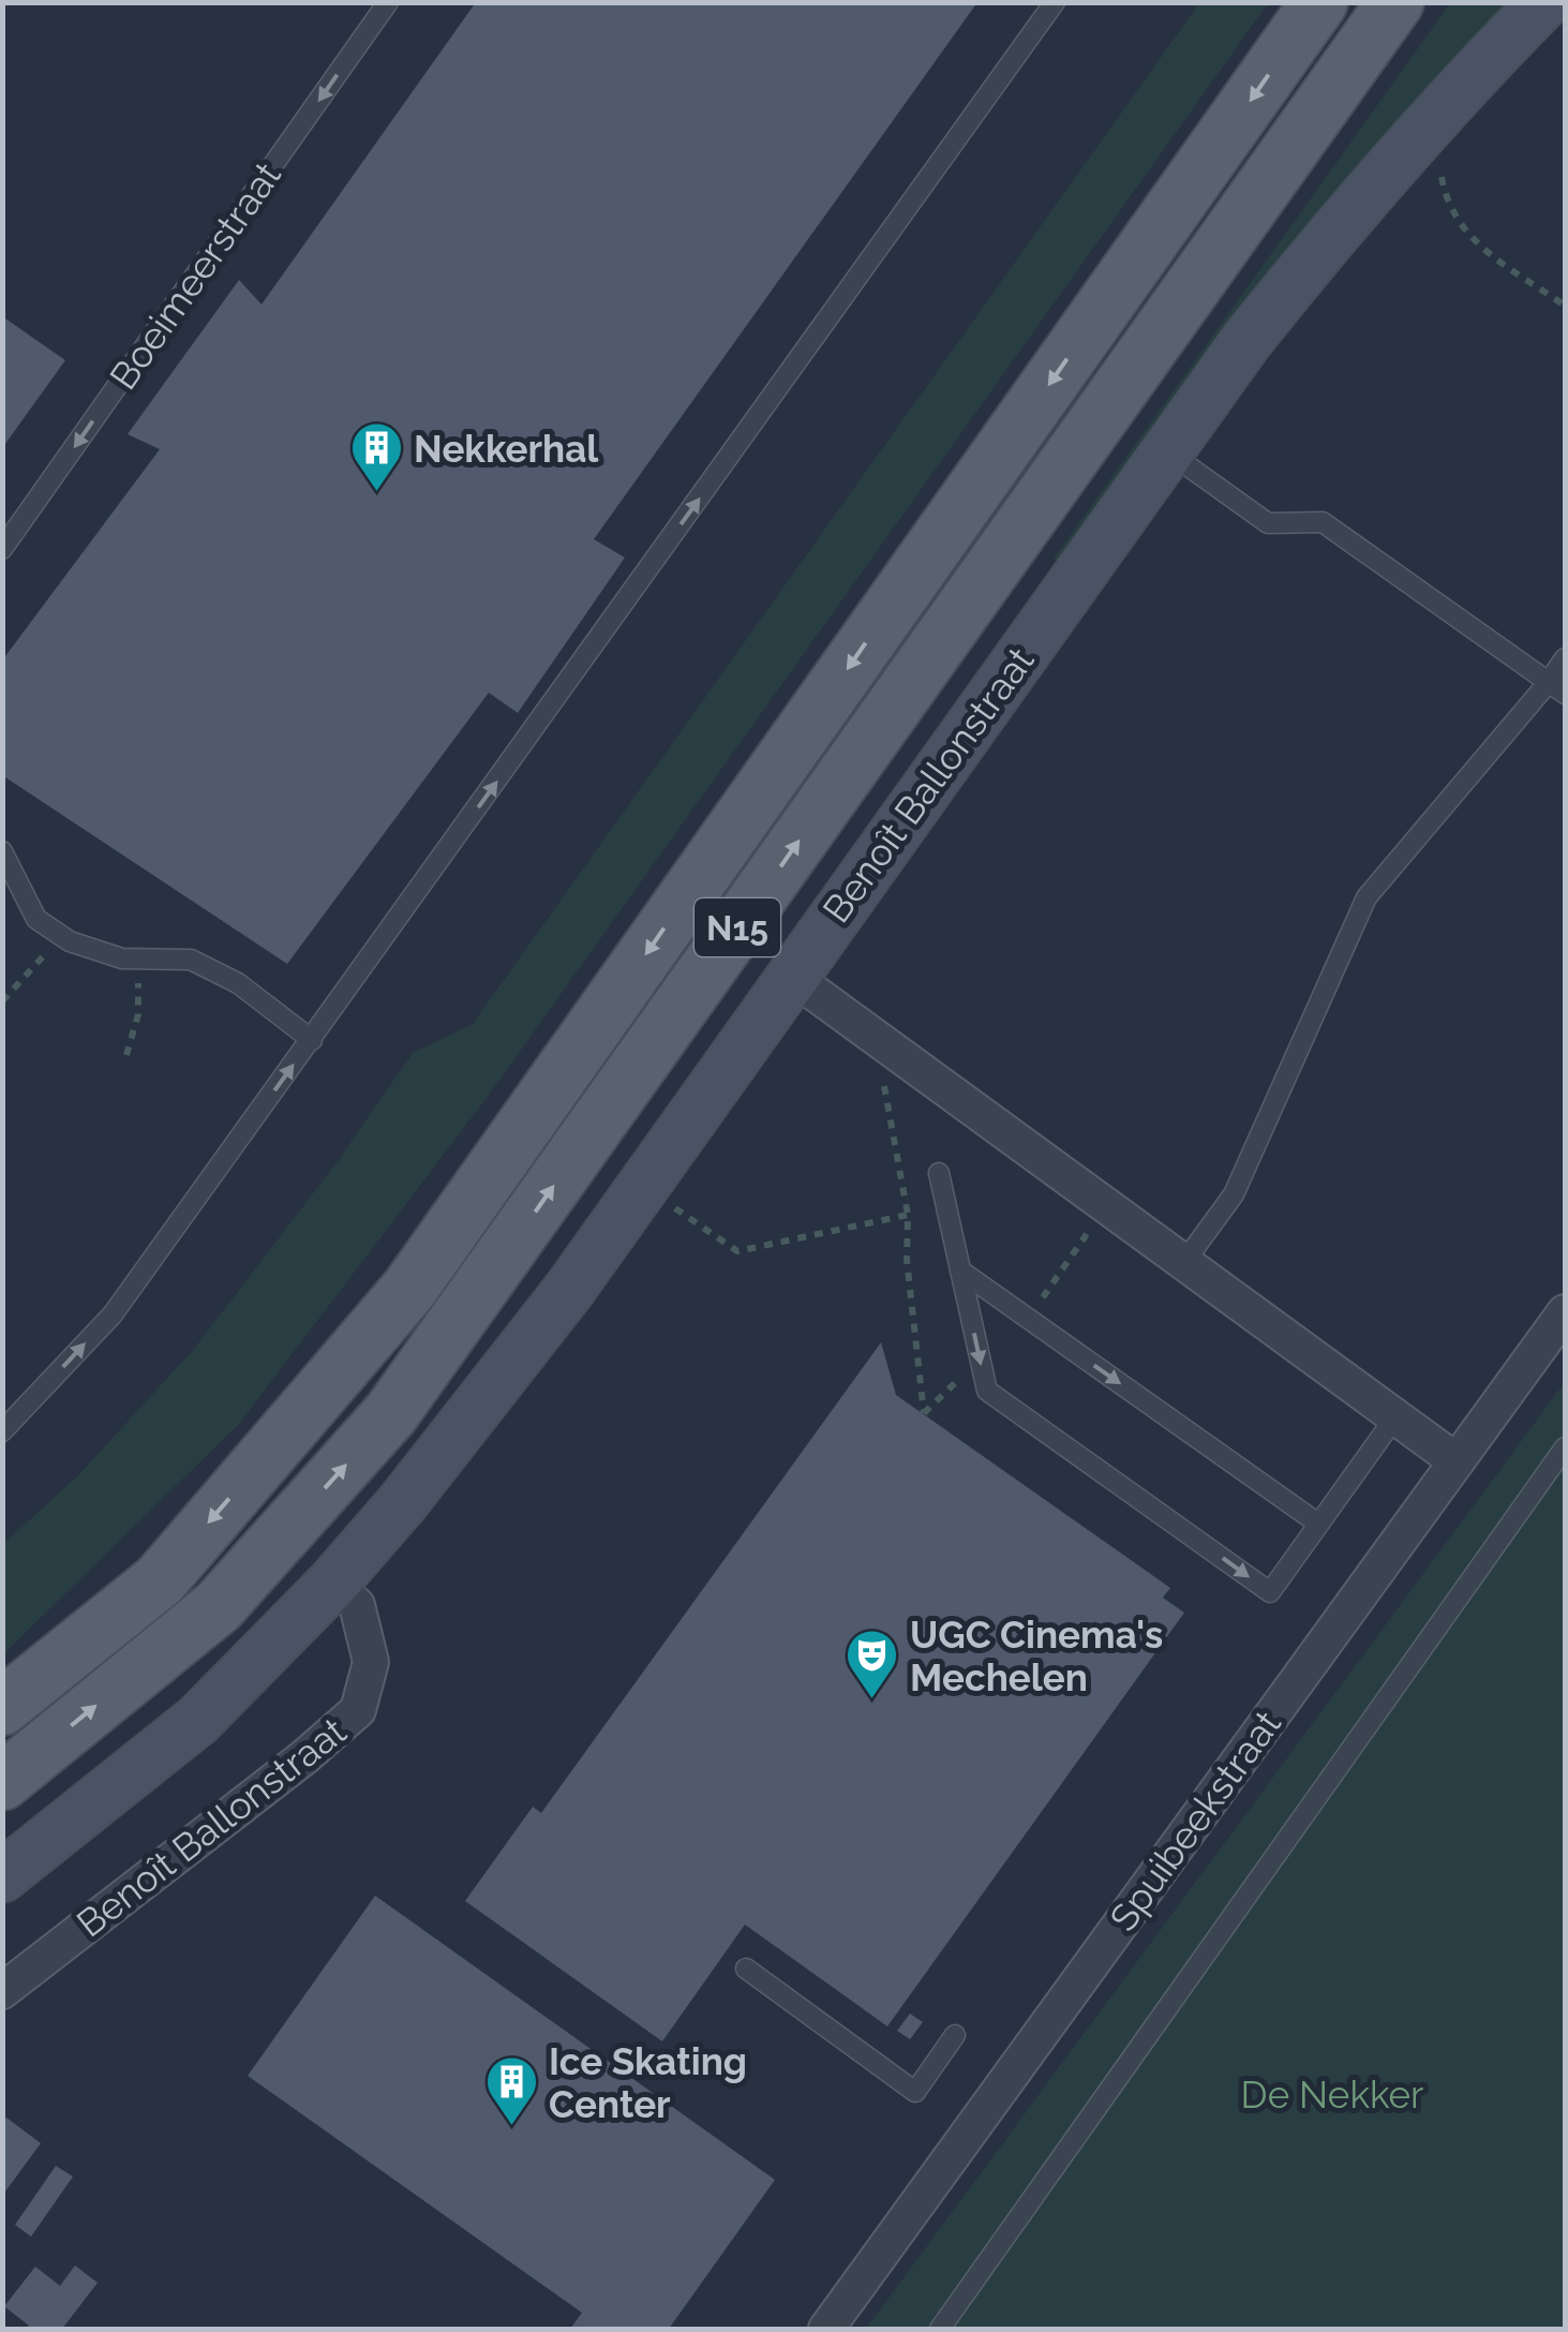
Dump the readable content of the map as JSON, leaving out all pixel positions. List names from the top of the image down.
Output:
{
  "streets": {
    "main road": ["N15"],
    "street": ["Benoît Ballonstraat", "Spuibeekstraat"],
    "lane": ["Boeimeerstraat"]
  },
  "one_way": ["Boeimeerstraat"],
  "parks": ["De Nekker"],
  "places": {
    "building": ["Nekkerhal", "Ice Skating Center"],
    "theatre": ["UGC Cinema's Mechelen"]
  }
}
